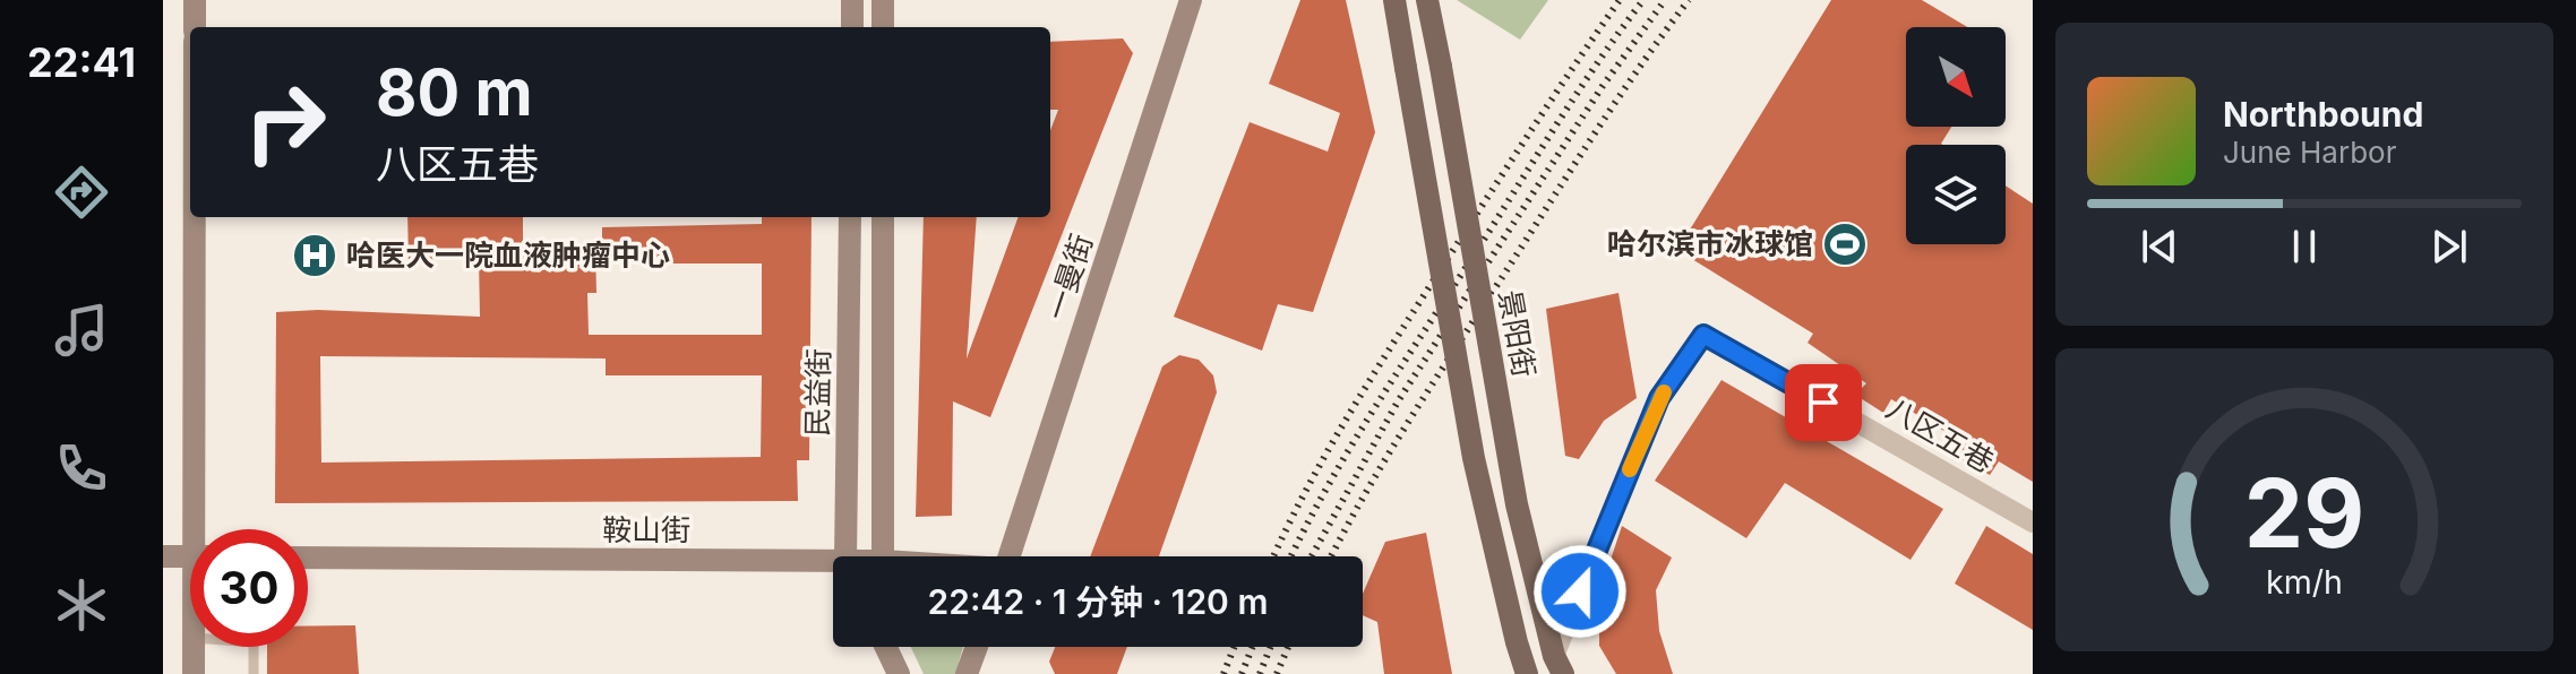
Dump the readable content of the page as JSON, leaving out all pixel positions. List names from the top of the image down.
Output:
{
  "streets": {
    "main road": [
      "一曼街",
      "景阳街",
      "民益街",
      "鞍山街"
    ],
    "street": ["八区五巷"]
  },
  "crossings": [
    ["景阳街", "八区五巷"]
  ],
  "places": {
    "sports": ["哈尔滨市冰球馆"],
    "hospital": ["哈医大一院血液肿瘤中心"]
  },
  "north": "bottom right",
  "page": {
    "tabs": "22:41",
    "turn": ["80 m", "八区五巷"],
    "song": ["Northbound", "June Harbor"],
    "limit": "30",
    "trip": "22:42 · 1 分钟 · 120 m",
    "gauge": ["29", "km/h"]
  }
}
